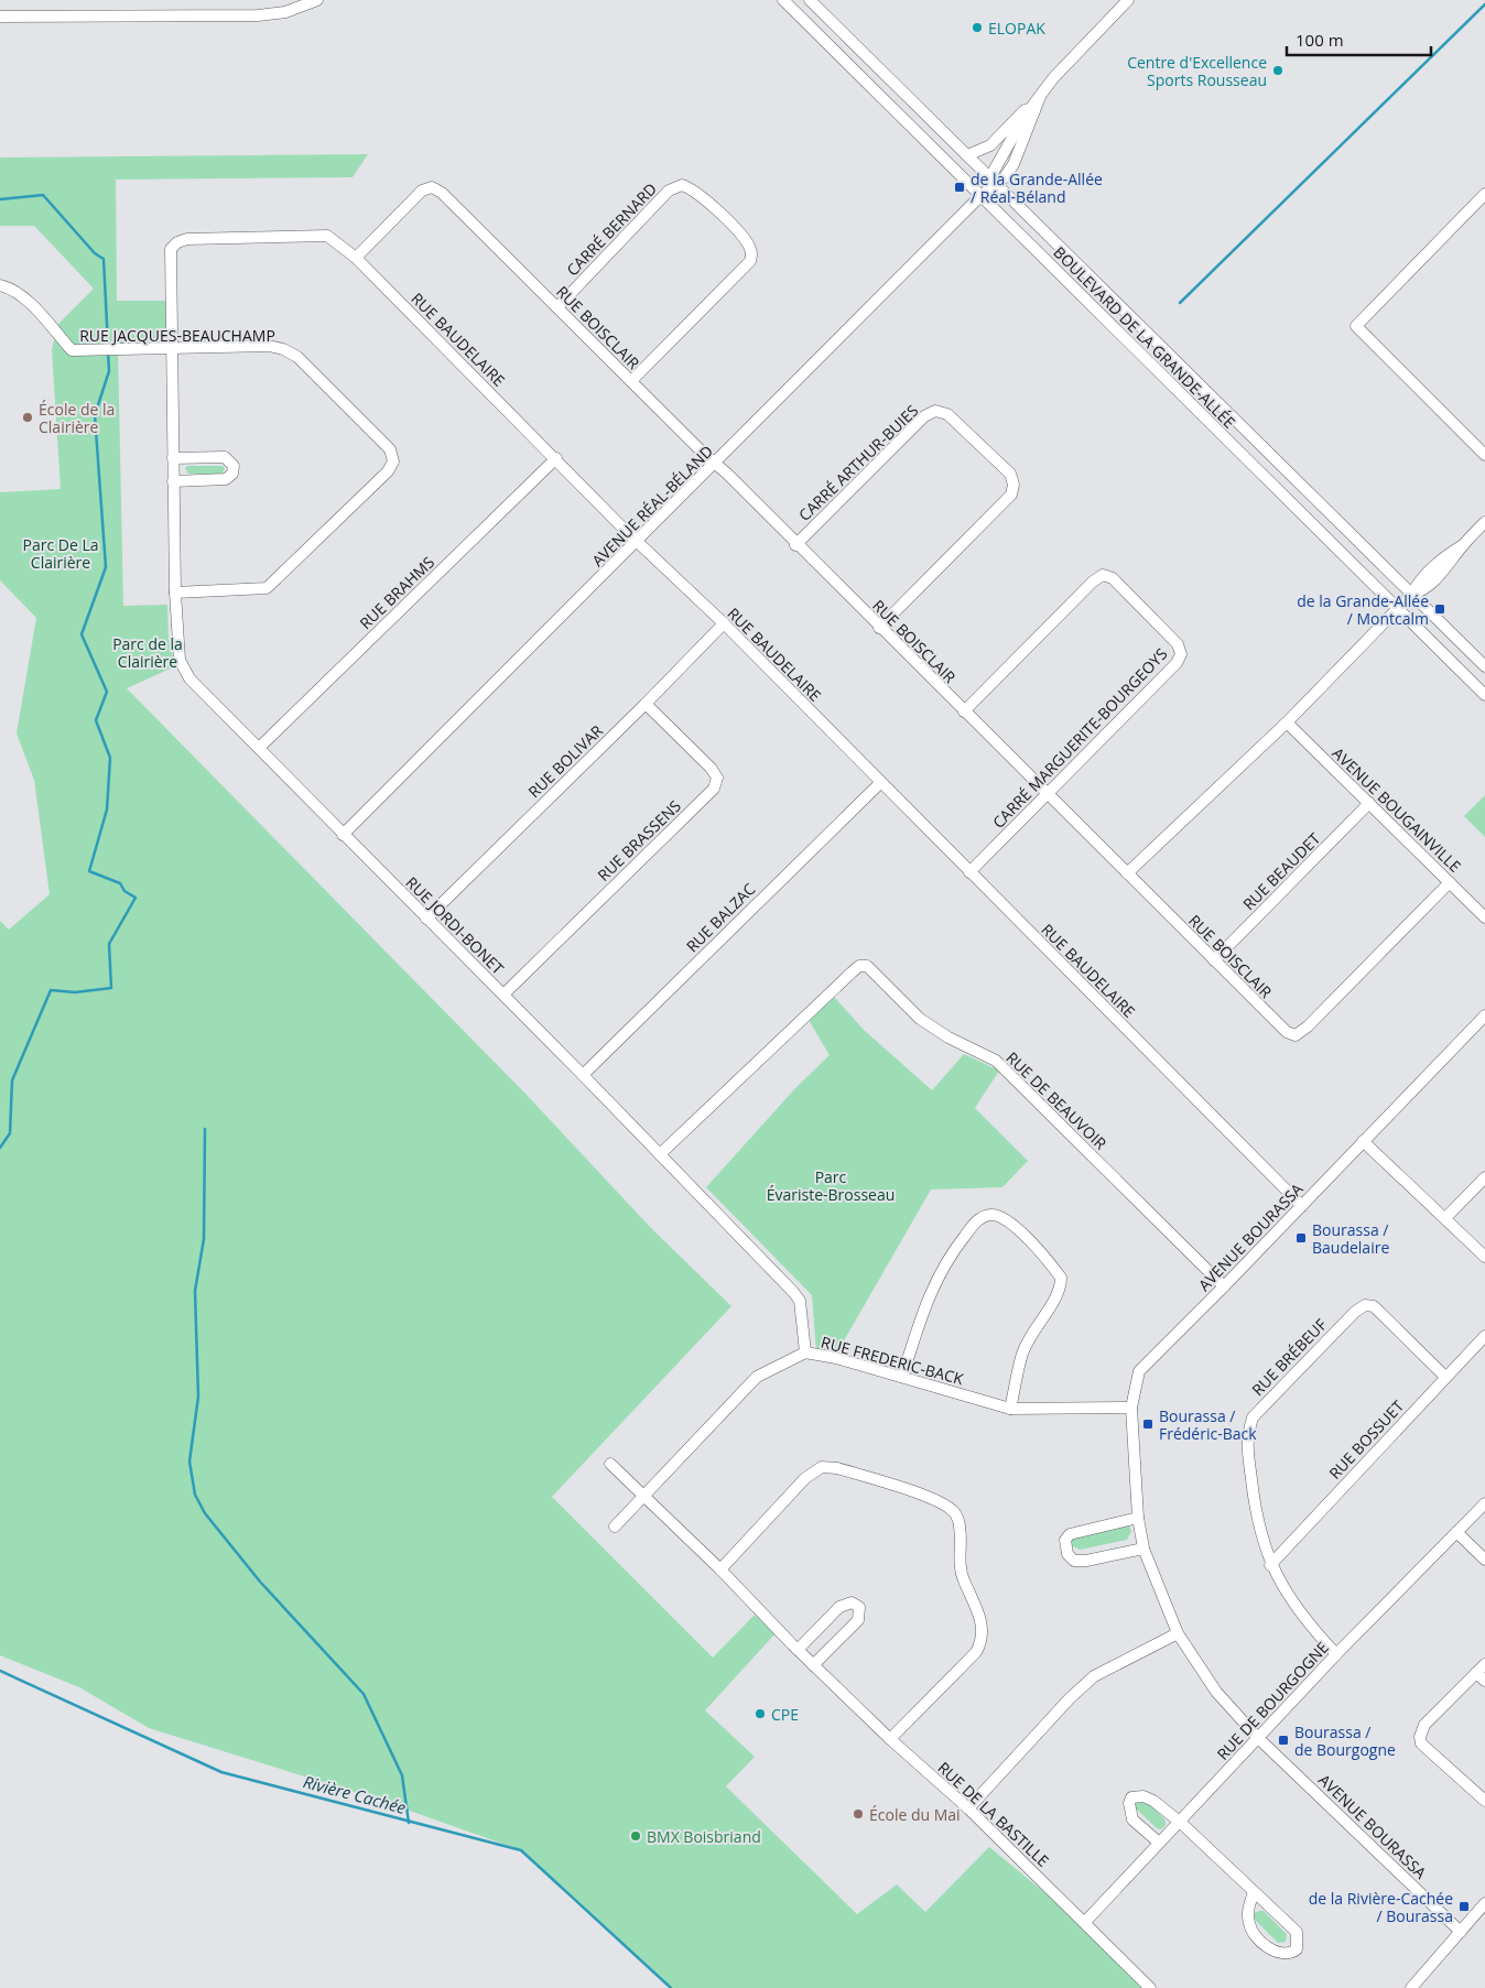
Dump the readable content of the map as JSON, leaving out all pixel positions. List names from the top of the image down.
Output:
{
  "streets": {
    "street": [
      "CARRÉ BERNARD",
      "RUE BOISCLAIR",
      "RUE JACQUES-BEAUCHAMP",
      "BOULEVARD DE LA GRANDE-ALLÉE",
      "RUE BAUDELAIRE",
      "CARRÉ ARTHUR-BUIES",
      "AVENUE RÉAL-BÉLAND",
      "RUE BRAHMS",
      "CARRÉ MARGUERITE-BOURGEOYS",
      "RUE BOLIVAR",
      "AVENUE BOUGAINVILLE",
      "RUE BRASSENS",
      "RUE BEAUDET",
      "RUE BALZAC",
      "RUE JORDI-BONET",
      "RUE DE BEAUVOIR",
      "AVENUE BOURASSA",
      "RUE BRÉBEUF",
      "RUE FREDERIC-BACK",
      "RUE BOSSUET",
      "RUE DE BOURGOGNE",
      "RUE DE LA BASTILLE"
    ]
  },
  "crossings": [
    ["CARRÉ BERNARD", "RUE BOISCLAIR"],
    ["RUE BOISCLAIR", "RUE BAUDELAIRE"],
    ["RUE BOISCLAIR", "CARRÉ ARTHUR-BUIES"],
    ["RUE BOISCLAIR", "AVENUE RÉAL-BÉLAND"],
    ["RUE BOISCLAIR", "CARRÉ MARGUERITE-BOURGEOYS"],
    ["RUE BOISCLAIR", "AVENUE BOUGAINVILLE"],
    ["RUE BOISCLAIR", "RUE BEAUDET"],
    ["RUE JACQUES-BEAUCHAMP", "RUE JORDI-BONET"],
    ["BOULEVARD DE LA GRANDE-ALLÉE", "AVENUE RÉAL-BÉLAND"],
    ["RUE BAUDELAIRE", "AVENUE RÉAL-BÉLAND"],
    ["RUE BAUDELAIRE", "RUE BRAHMS"],
    ["RUE BAUDELAIRE", "CARRÉ MARGUERITE-BOURGEOYS"],
    ["RUE BAUDELAIRE", "RUE BOLIVAR"],
    ["RUE BAUDELAIRE", "RUE BALZAC"],
    ["RUE BAUDELAIRE", "RUE JORDI-BONET"],
    ["RUE BAUDELAIRE", "AVENUE BOURASSA"],
    ["AVENUE RÉAL-BÉLAND", "RUE JORDI-BONET"],
    ["RUE BRAHMS", "RUE JORDI-BONET"],
    ["RUE BOLIVAR", "RUE BRASSENS"],
    ["RUE BOLIVAR", "RUE JORDI-BONET"],
    ["AVENUE BOUGAINVILLE", "RUE BEAUDET"],
    ["RUE BRASSENS", "RUE JORDI-BONET"],
    ["RUE BALZAC", "RUE JORDI-BONET"],
    ["RUE JORDI-BONET", "RUE DE BEAUVOIR"],
    ["RUE JORDI-BONET", "RUE FREDERIC-BACK"],
    ["RUE DE BEAUVOIR", "AVENUE BOURASSA"],
    ["AVENUE BOURASSA", "RUE FREDERIC-BACK"],
    ["AVENUE BOURASSA", "RUE DE BOURGOGNE"],
    ["RUE BRÉBEUF", "RUE BOSSUET"],
    ["RUE BRÉBEUF", "RUE DE BOURGOGNE"],
    ["RUE FREDERIC-BACK", "RUE DE LA BASTILLE"],
    ["RUE DE BOURGOGNE", "RUE DE LA BASTILLE"]
  ],
  "water": ["Rivière Cachée"],
  "parks": ["Parc De La Clairière", "Parc de la Clairière", "Parc Évariste-Brosseau"],
  "places": {
    "other": [
      "ELOPAK",
      "Centre d'Excellence Sports Rousseau",
      "École de la Clairière",
      "CPE",
      "École du Mai",
      "BMX Boisbriand"
    ],
    "transit": [
      "de la Grande-Allée / Réal-Béland",
      "de la Grande-Allée / Montcalm",
      "Bourassa / Baudelaire",
      "Bourassa / Frédéric-Back",
      "Bourassa / de Bourgogne",
      "de la Rivière-Cachée / Bourassa"
    ]
  },
  "scale_bar": "100 m"
}
